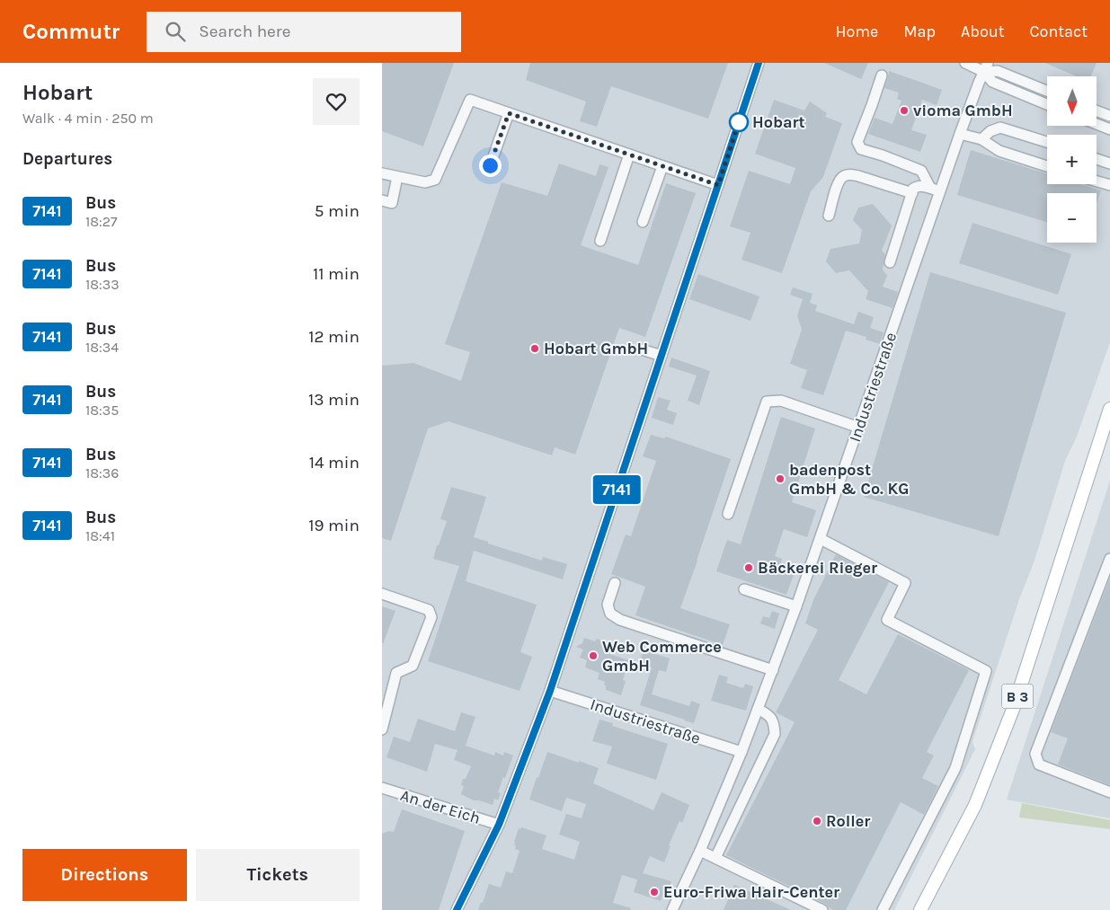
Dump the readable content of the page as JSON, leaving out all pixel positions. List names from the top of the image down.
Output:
{
  "streets": {
    "main road": ["B 3"],
    "street": ["Industriestraße", "An der Eich"]
  },
  "places": [
    "vioma GmbH",
    "Hobart",
    "Hobart GmbH",
    "badenpost GmbH & Co. KG",
    "Bäckerei Rieger",
    "Web Commerce GmbH",
    "Roller",
    "Euro-Friwa Hair-Center"
  ],
  "lines": ["bus line 7141"],
  "north": "bottom",
  "page": {
    "header": "Commutr",
    "search": "Search here",
    "nav": [
      "Home",
      "Map",
      "About",
      "Contact"
    ],
    "heading": [
      ["Hobart", "Walk · 4 min · 250 m"],
      "Departures"
    ],
    "on_map": "7141",
    "map_buttons": ["+", "−"],
    "list": [
      {
        "mark": "7141",
        "name": "Bus",
        "note": "18:27",
        "value": "5 min"
      },
      {
        "mark": "7141",
        "name": "Bus",
        "note": "18:33",
        "value": "11 min"
      },
      {
        "mark": "7141",
        "name": "Bus",
        "note": "18:34",
        "value": "12 min"
      },
      {
        "mark": "7141",
        "name": "Bus",
        "note": "18:35",
        "value": "13 min"
      },
      {
        "mark": "7141",
        "name": "Bus",
        "note": "18:36",
        "value": "14 min"
      },
      {
        "mark": "7141",
        "name": "Bus",
        "note": "18:41",
        "value": "19 min"
      }
    ],
    "buttons": ["Directions", "Tickets"]
  }
}
